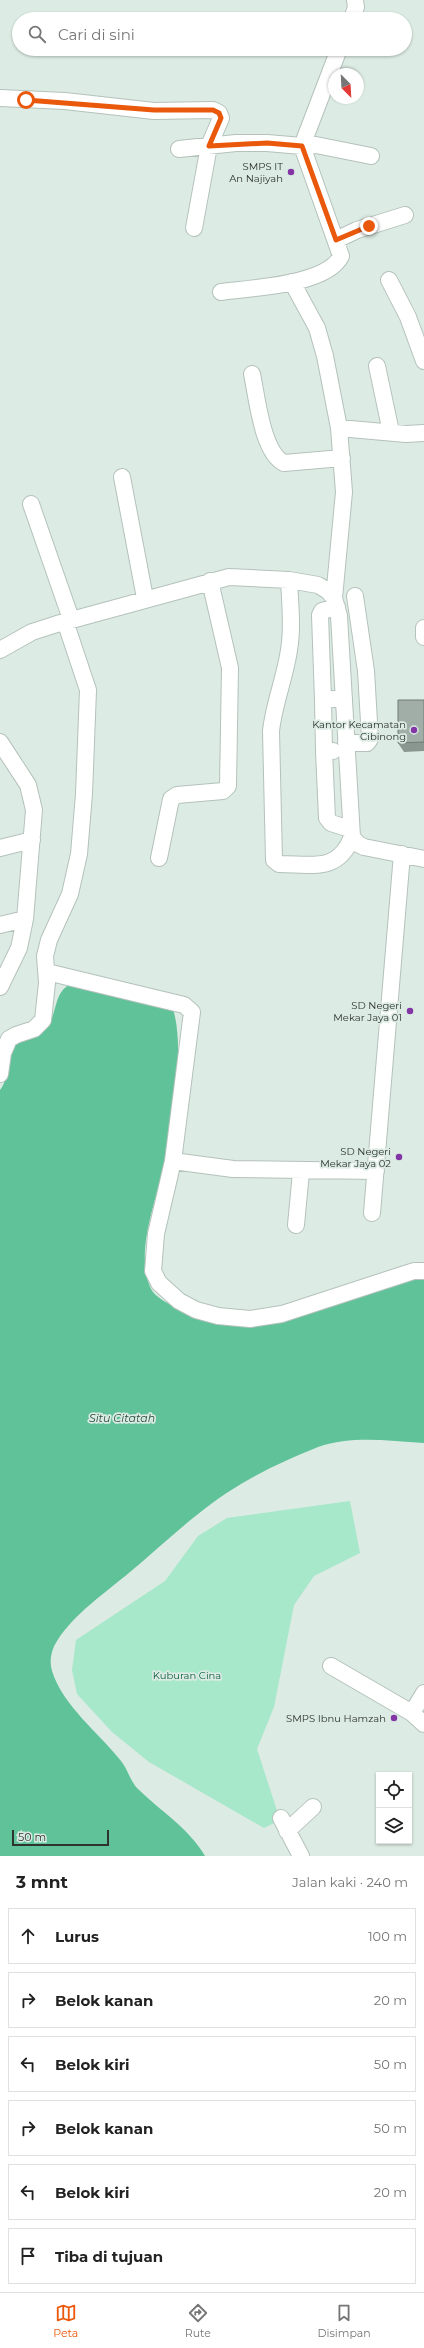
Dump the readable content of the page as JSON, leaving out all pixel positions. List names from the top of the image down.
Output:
{
  "water": ["Situ Citatah"],
  "parks": ["Kuburan Cina"],
  "places": [
    "SMPS IT An Najiyah",
    "Kantor Kecamatan Cibinong",
    "SD Negeri Mekar Jaya 01",
    "SD Negeri Mekar Jaya 02",
    "SMPS Ibnu Hamzah"
  ],
  "scale_bar": "50 m",
  "north": "bottom right",
  "page": {
    "search": "Cari di sini",
    "scale": "50 m",
    "heading": ["3 mnt", "Jalan kaki · 240 m"],
    "list": [
      ["Lurus", "100 m"],
      ["Belok kanan", "20 m"],
      ["Belok kiri", "50 m"],
      ["Belok kanan", "50 m"],
      ["Belok kiri", "20 m"],
      "Tiba di tujuan"
    ],
    "nav": ["Peta", "Rute", "Disimpan"]
  }
}
